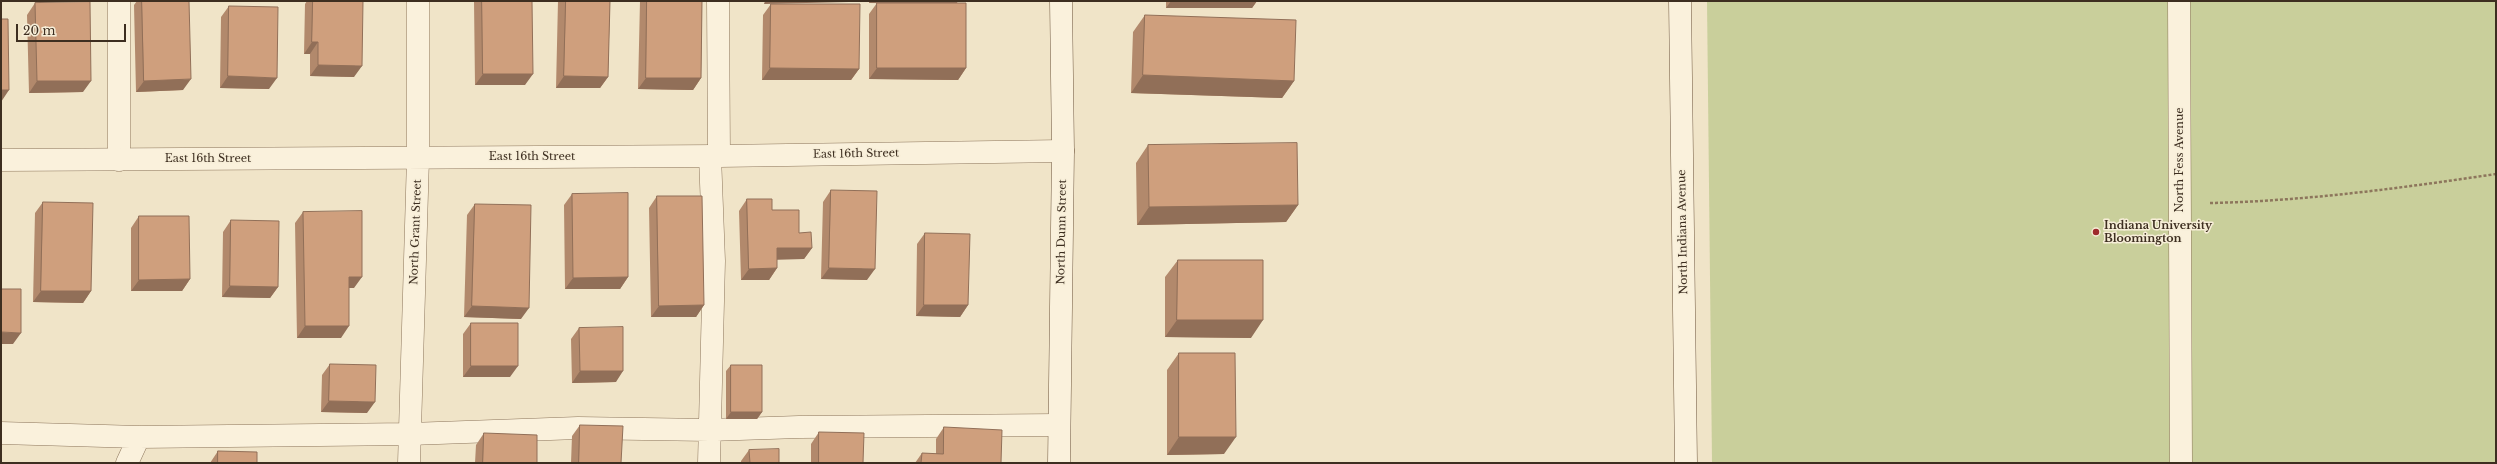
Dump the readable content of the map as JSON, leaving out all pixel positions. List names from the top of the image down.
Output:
{
  "streets": {
    "street": [
      "East 16th Street",
      "North Fess Avenue",
      "North Grant Street",
      "North Dunn Street",
      "North Indiana Avenue"
    ]
  },
  "crossings": [
    ["East 16th Street", "North Grant Street"],
    ["East 16th Street", "North Dunn Street"]
  ],
  "places": ["Indiana University Bloomington"],
  "scale_bar": "20 m"
}
